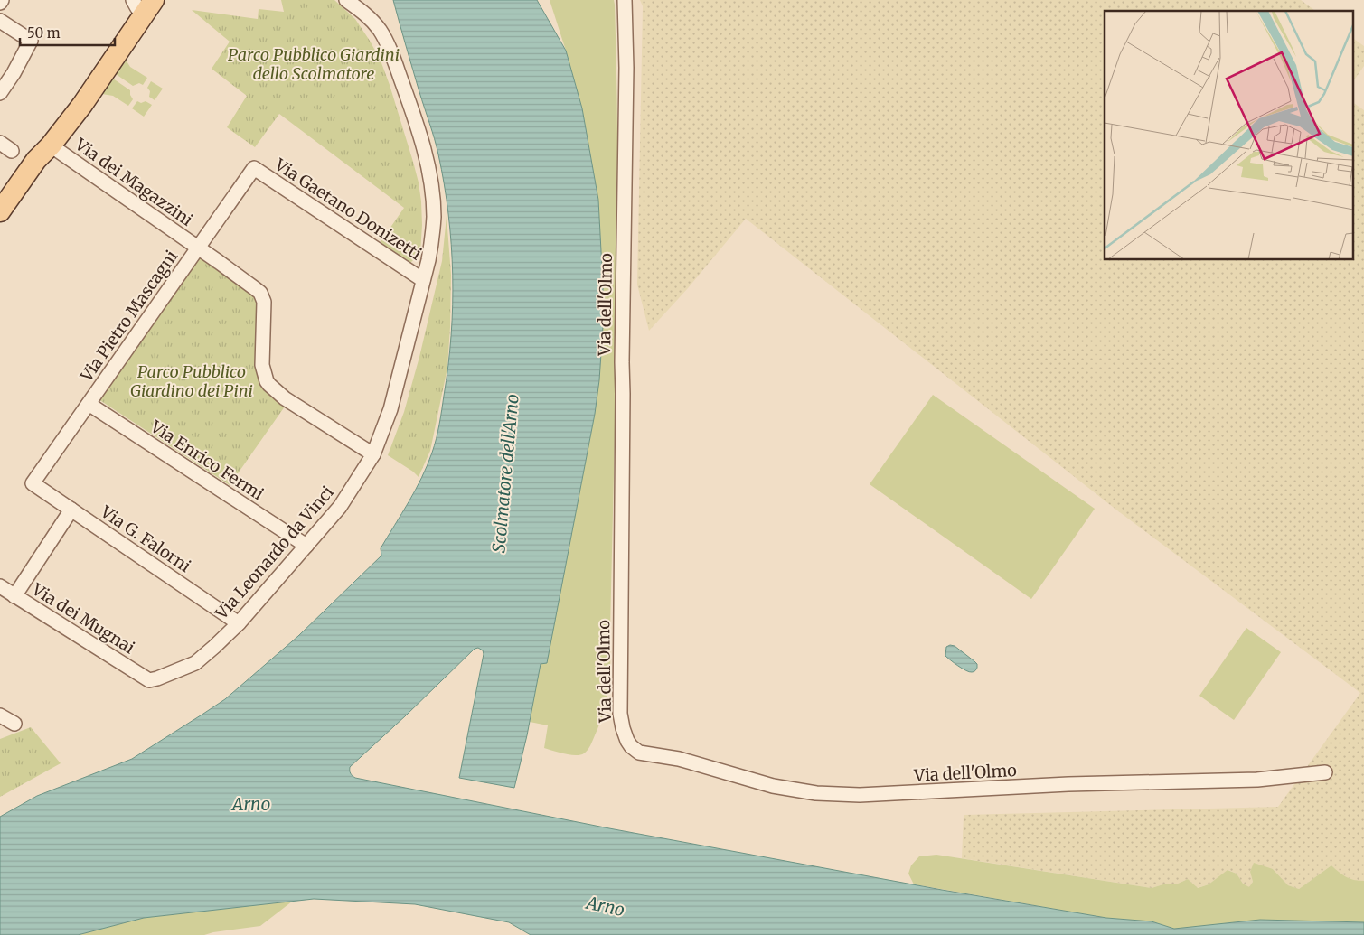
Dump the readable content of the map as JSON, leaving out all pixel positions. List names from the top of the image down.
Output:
{
  "streets": {
    "street": [
      "Via dei Magazzini",
      "Via Gaetano Donizetti",
      "Via dell'Olmo",
      "Via Pietro Mascagni",
      "Via Enrico Fermi",
      "Via G. Falorni",
      "Via Leonardo da Vinci",
      "Via dei Mugnai"
    ]
  },
  "crossings": [
    ["Via dei Magazzini", "Via Pietro Mascagni"],
    ["Via dei Magazzini", "Via Leonardo da Vinci"],
    ["Via Gaetano Donizetti", "Via Pietro Mascagni"],
    ["Via Gaetano Donizetti", "Via Leonardo da Vinci"],
    ["Via Pietro Mascagni", "Via Enrico Fermi"],
    ["Via Pietro Mascagni", "Via G. Falorni"],
    ["Via Enrico Fermi", "Via Leonardo da Vinci"],
    ["Via G. Falorni", "Via Leonardo da Vinci"],
    ["Via Leonardo da Vinci", "Via dei Mugnai"]
  ],
  "water": ["Scolmatore dell'Arno", "Arno"],
  "parks": ["Parco Pubblico Giardini dello Scolmatore", "Parco Pubblico Giardino dei Pini"],
  "scale_bar": "50 m"
}
